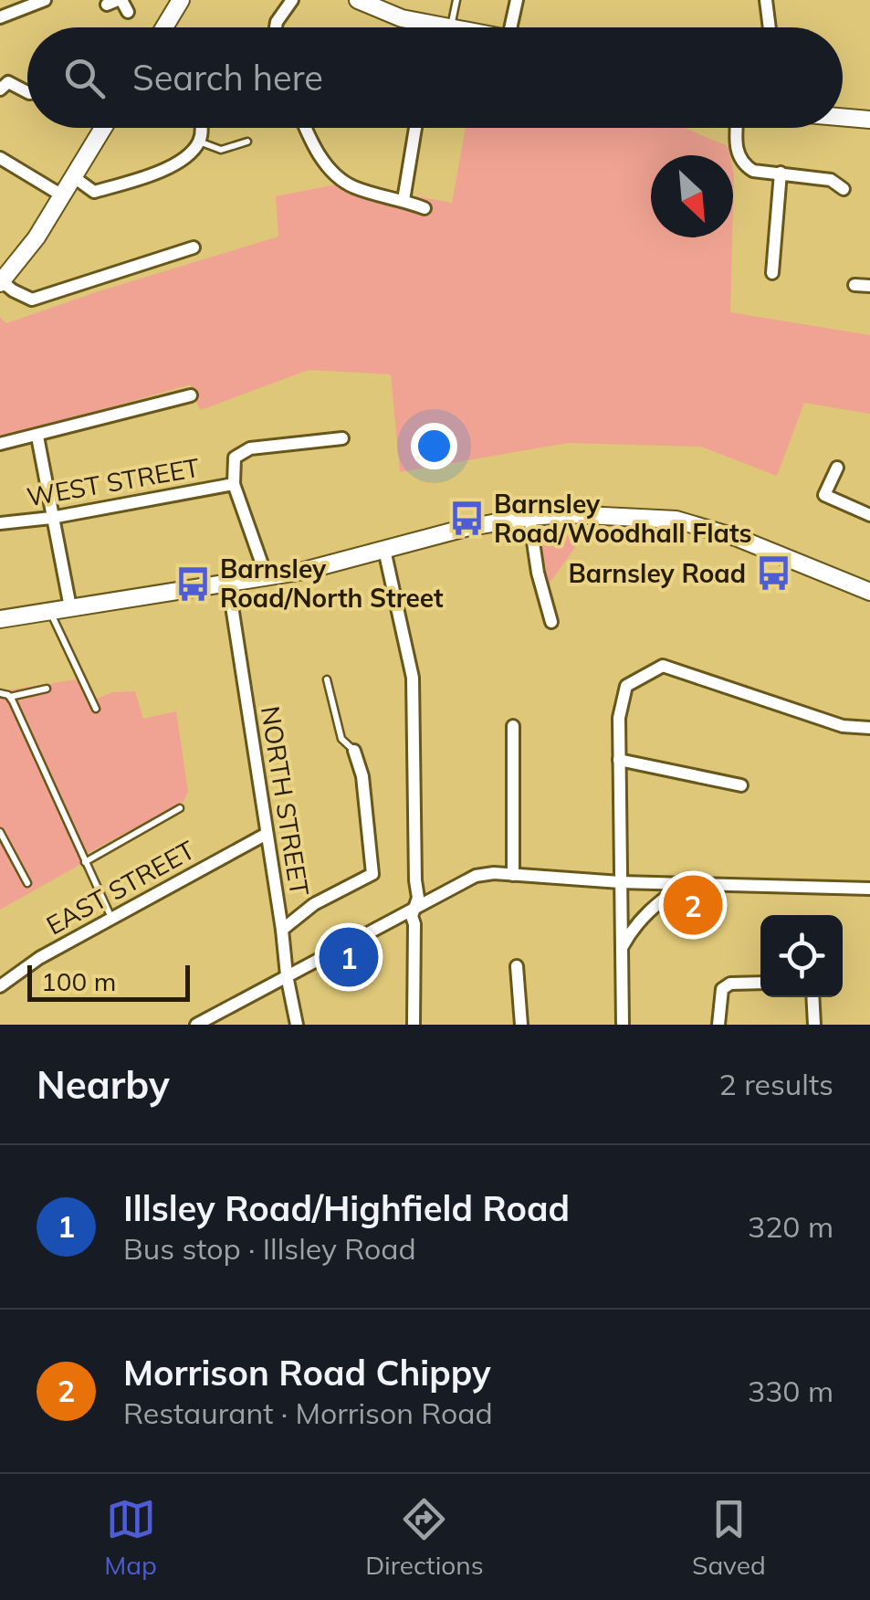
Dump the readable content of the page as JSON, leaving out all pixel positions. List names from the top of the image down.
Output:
{
  "streets": {
    "street": ["WEST STREET", "NORTH STREET", "EAST STREET"]
  },
  "crossings": [
    ["NORTH STREET", "EAST STREET"]
  ],
  "places": {
    "bus stop": ["Barnsley Road/Woodhall Flats", "Barnsley Road", "Barnsley Road/North Street"]
  },
  "scale_bar": "100 m",
  "north": "bottom right",
  "page": {
    "search": "Search here",
    "pins": ["2", "1"],
    "scale": "100 m",
    "heading": ["Nearby", "2 results"],
    "list": [
      {
        "mark": "1",
        "name": "Illsley Road/Highfield Road",
        "note": "Bus stop · Illsley Road",
        "value": "320 m"
      },
      {
        "mark": "2",
        "name": "Morrison Road Chippy",
        "note": "Restaurant · Morrison Road",
        "value": "330 m"
      }
    ],
    "nav": ["Map", "Directions", "Saved"]
  }
}
